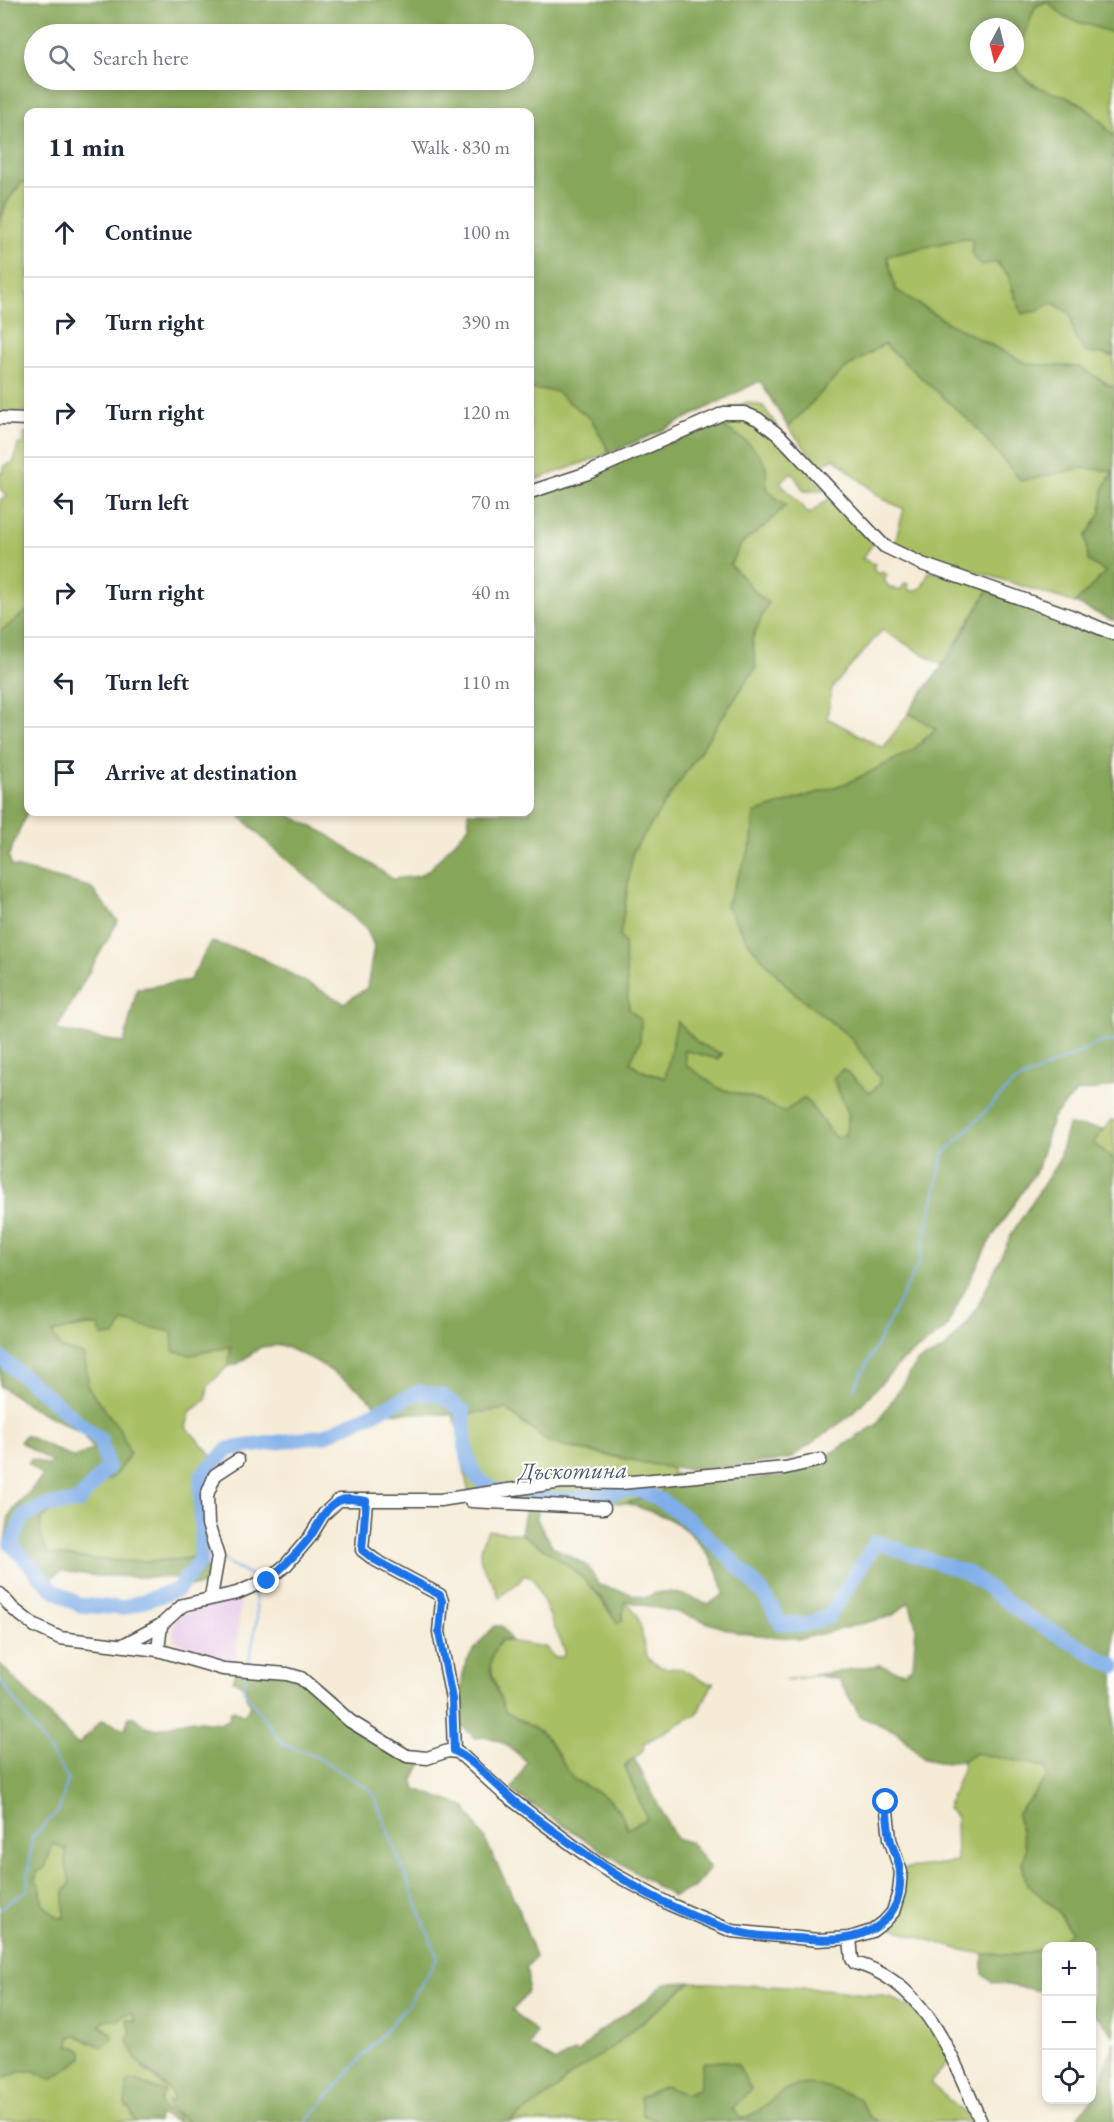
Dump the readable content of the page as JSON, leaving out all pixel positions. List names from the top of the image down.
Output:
{
  "water": ["Дъскотина"],
  "north": "bottom",
  "page": {
    "search": "Search here",
    "heading": ["11 min", "Walk · 830 m"],
    "list": [
      ["Continue", "100 m"],
      ["Turn right", "390 m"],
      ["Turn right", "120 m"],
      ["Turn left", "70 m"],
      ["Turn right", "40 m"],
      ["Turn left", "110 m"],
      "Arrive at destination"
    ],
    "map_buttons": ["+", "−"]
  }
}
